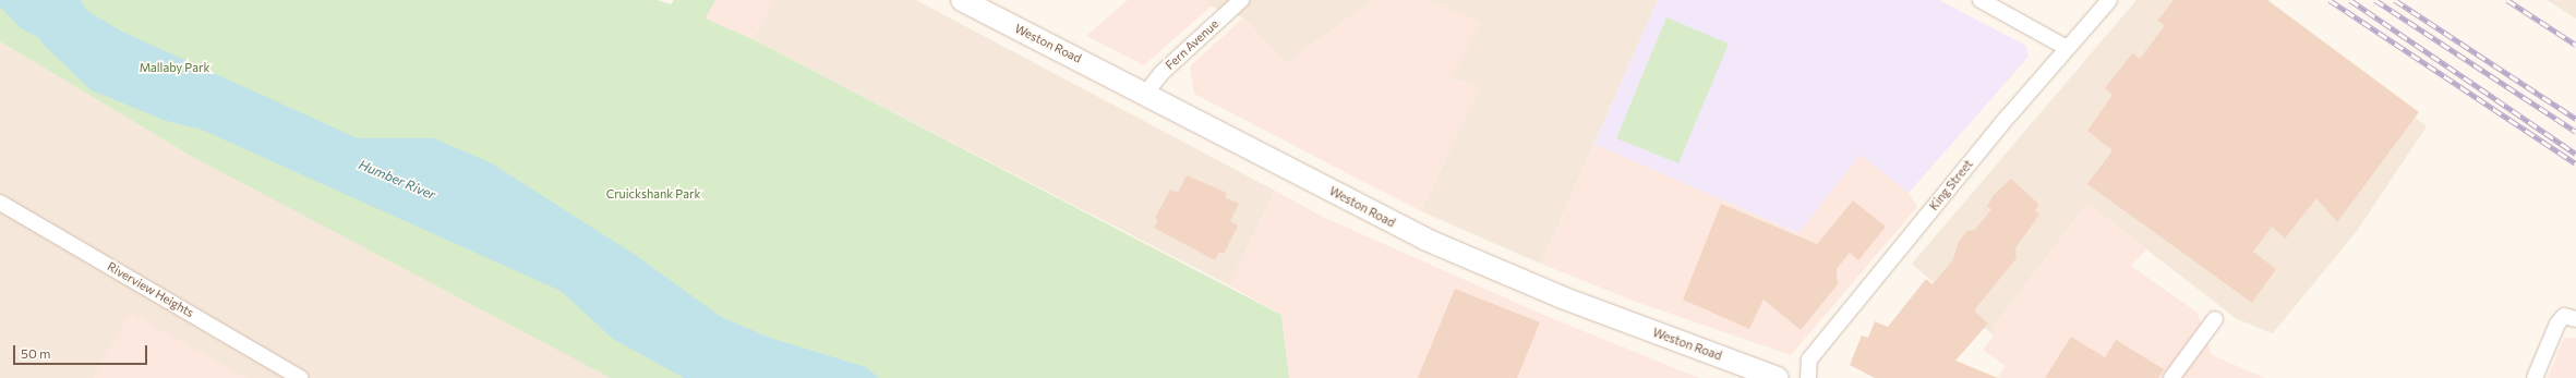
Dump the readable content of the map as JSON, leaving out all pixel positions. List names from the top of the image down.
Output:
{
  "streets": {
    "main road": ["Weston Road"],
    "street": ["Fern Avenue", "King Street", "Riverview Heights"]
  },
  "crossings": [
    ["Weston Road", "Fern Avenue"]
  ],
  "water": ["Humber River"],
  "parks": ["Mallaby Park", "Cruickshank Park"],
  "scale_bar": "50 m"
}
